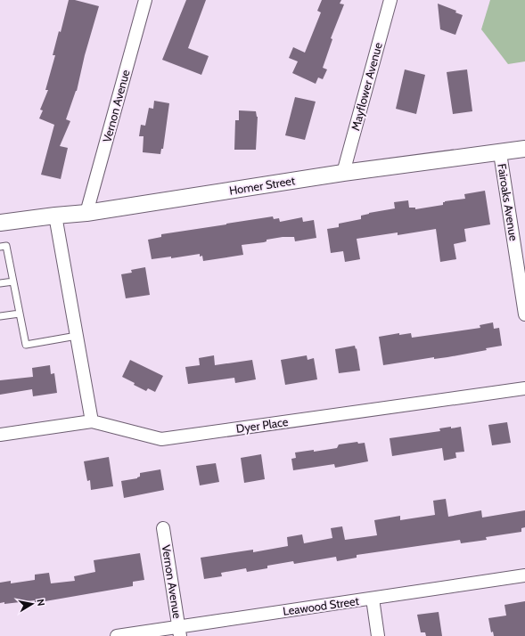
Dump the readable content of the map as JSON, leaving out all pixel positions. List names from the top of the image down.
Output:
{
  "streets": {
    "street": [
      "Mayflower Avenue",
      "Vernon Avenue",
      "Homer Street",
      "Fairoaks Avenue",
      "Dyer Place",
      "Leawood Street"
    ]
  },
  "crossings": [
    ["Mayflower Avenue", "Homer Street"],
    ["Vernon Avenue", "Homer Street"],
    ["Vernon Avenue", "Leawood Street"],
    ["Homer Street", "Fairoaks Avenue"]
  ],
  "north": "right"
}
